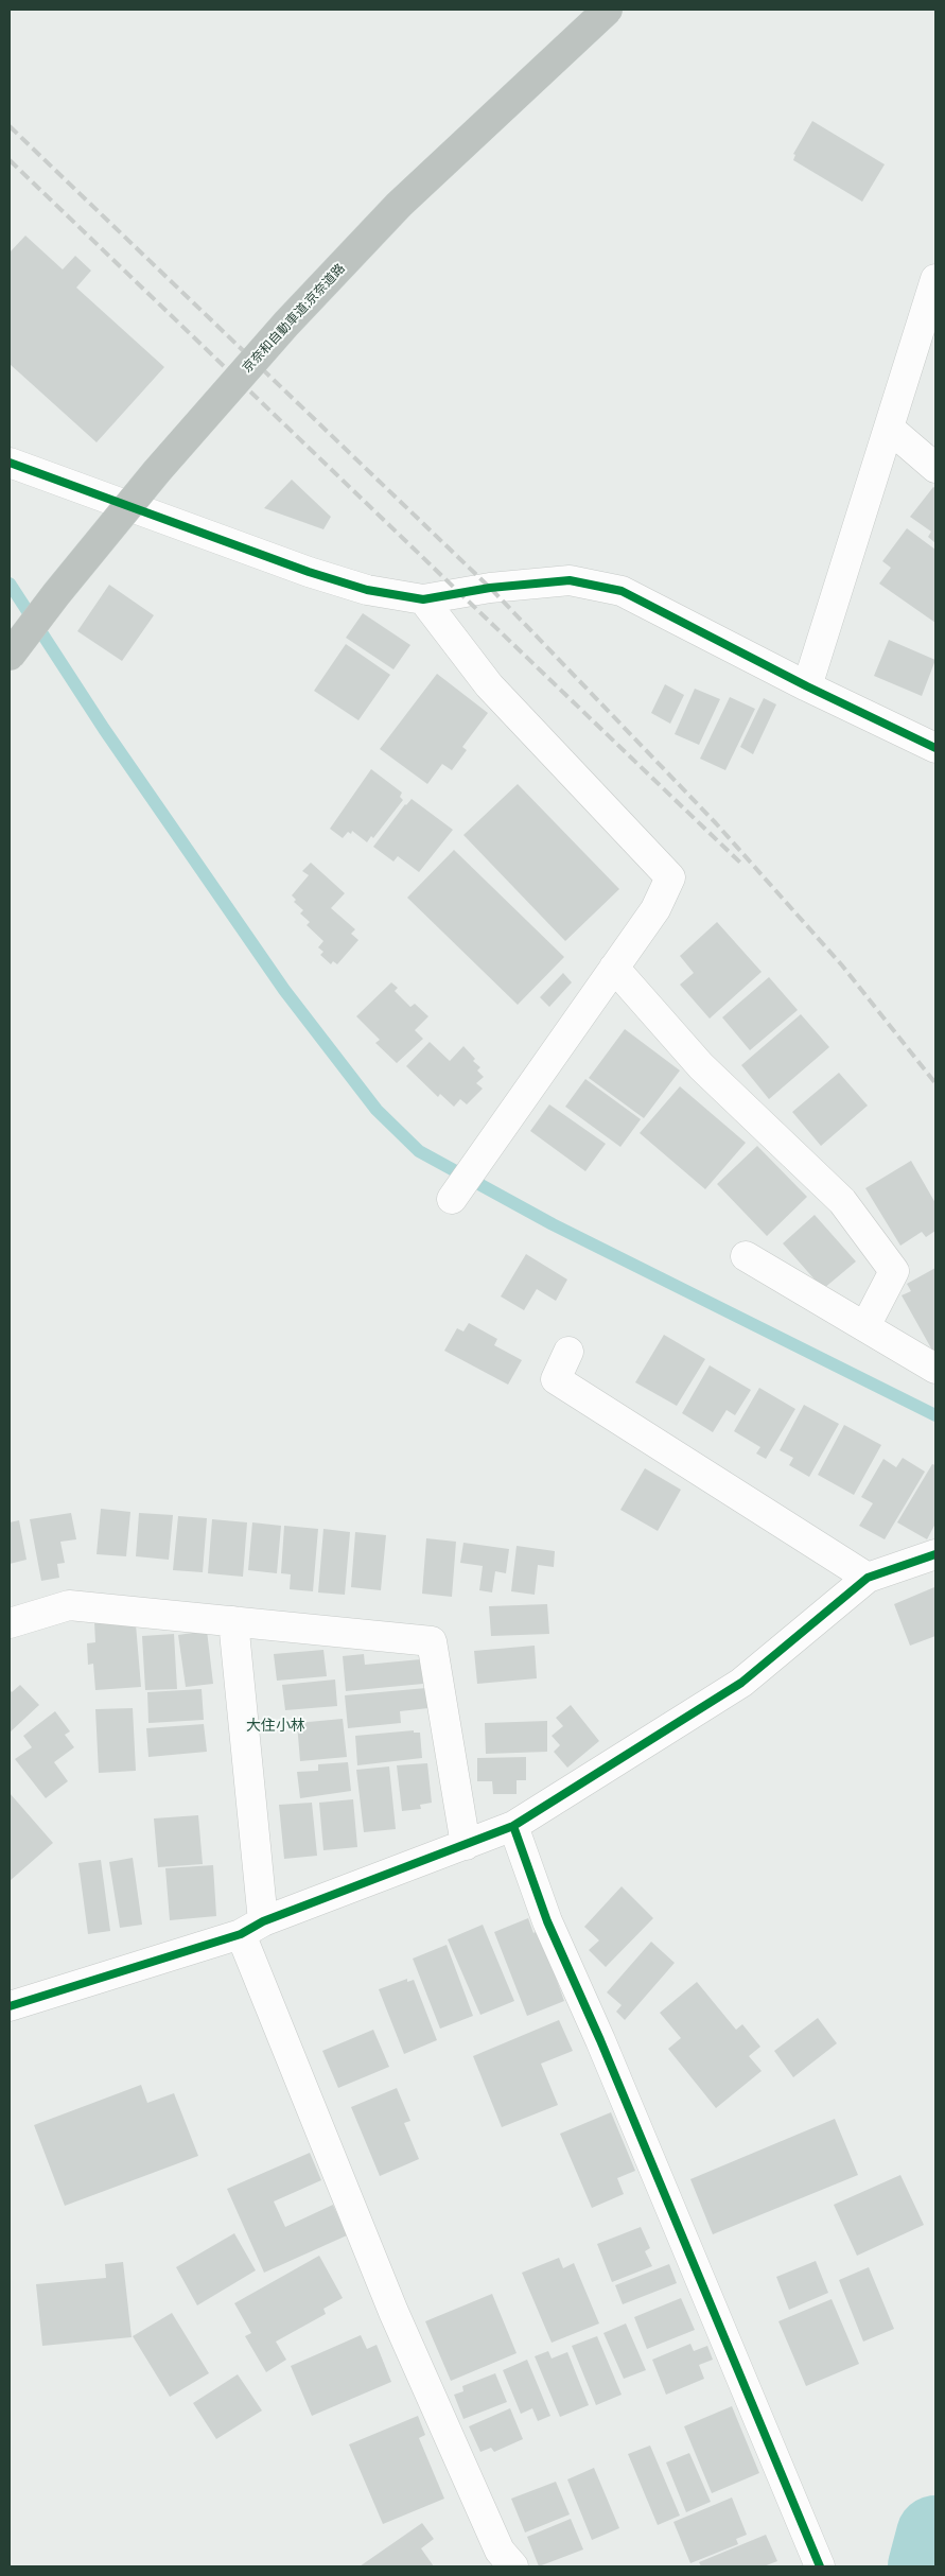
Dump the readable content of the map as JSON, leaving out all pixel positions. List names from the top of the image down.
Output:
{
  "streets": {
    "highway": ["京奈和自動車道;京奈道路"]
  },
  "districts": ["大住小林"]
}
